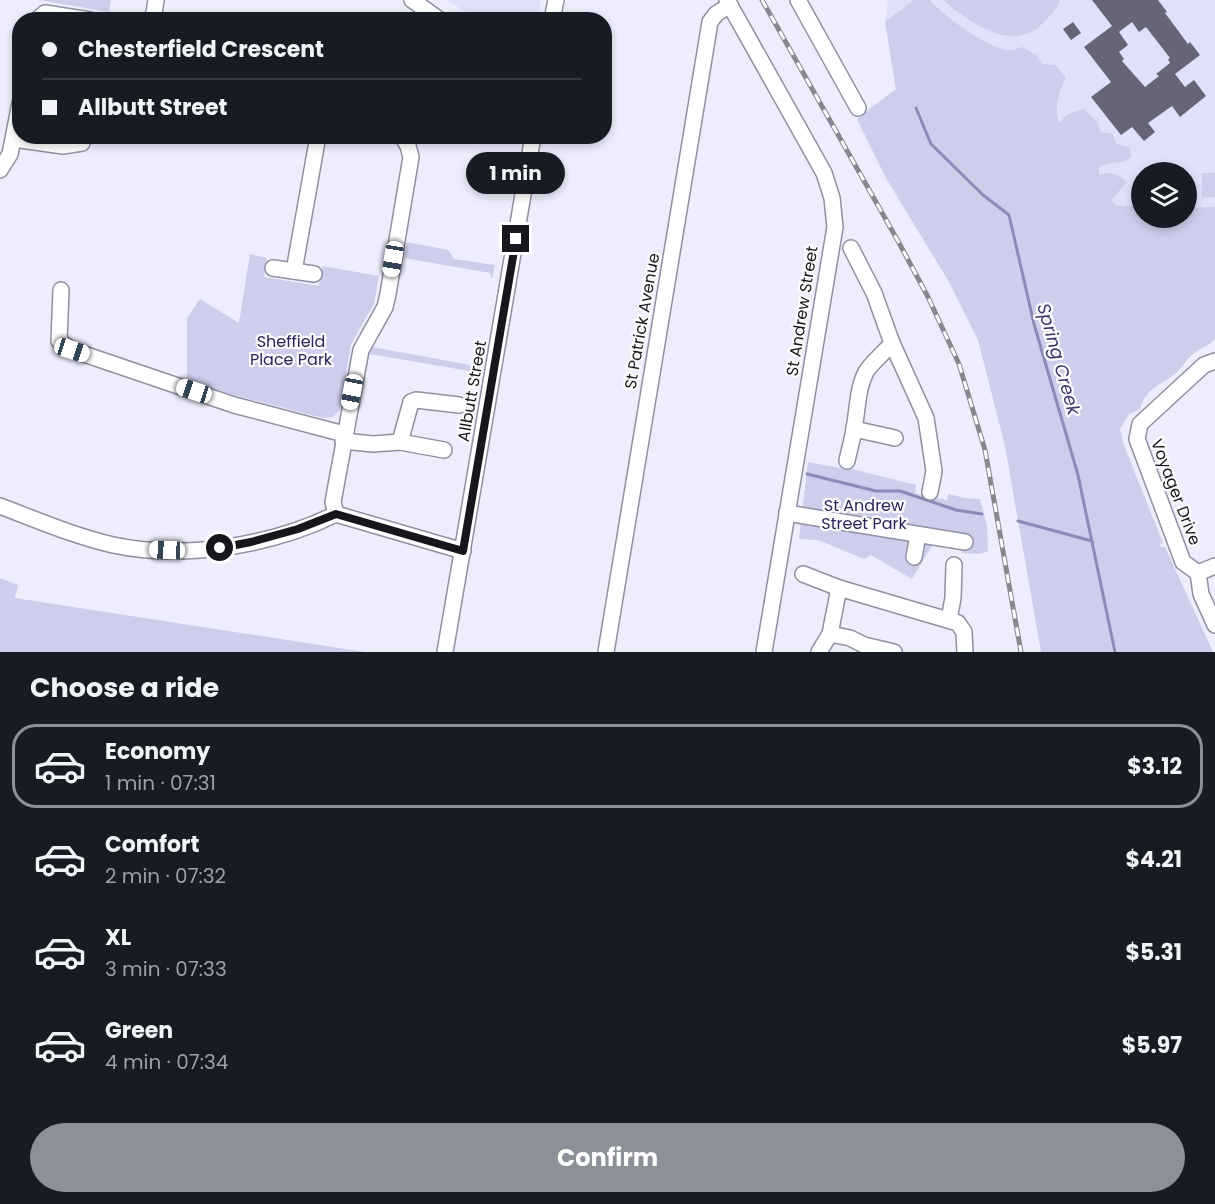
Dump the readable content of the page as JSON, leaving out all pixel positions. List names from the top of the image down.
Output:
{
  "streets": {
    "street": [
      "St Andrew Street",
      "St Patrick Avenue",
      "Allbutt Street",
      "Voyager Drive"
    ]
  },
  "crossings": [
    ["St Andrew Street", "St Patrick Avenue"]
  ],
  "water": ["Spring Creek"],
  "parks": ["Sheffield Place Park", "St Andrew Street Park"],
  "page": {
    "banner": ["Chesterfield Crescent", "Allbutt Street"],
    "bubble": "1 min",
    "heading": "Choose a ride",
    "list": [
      {
        "name": "Economy",
        "note": "1 min · 07:31",
        "value": "$3.12"
      },
      {
        "name": "Comfort",
        "note": "2 min · 07:32",
        "value": "$4.21"
      },
      {
        "name": "XL",
        "note": "3 min · 07:33",
        "value": "$5.31"
      },
      {
        "name": "Green",
        "note": "4 min · 07:34",
        "value": "$5.97"
      }
    ],
    "buttons": "Confirm"
  }
}
